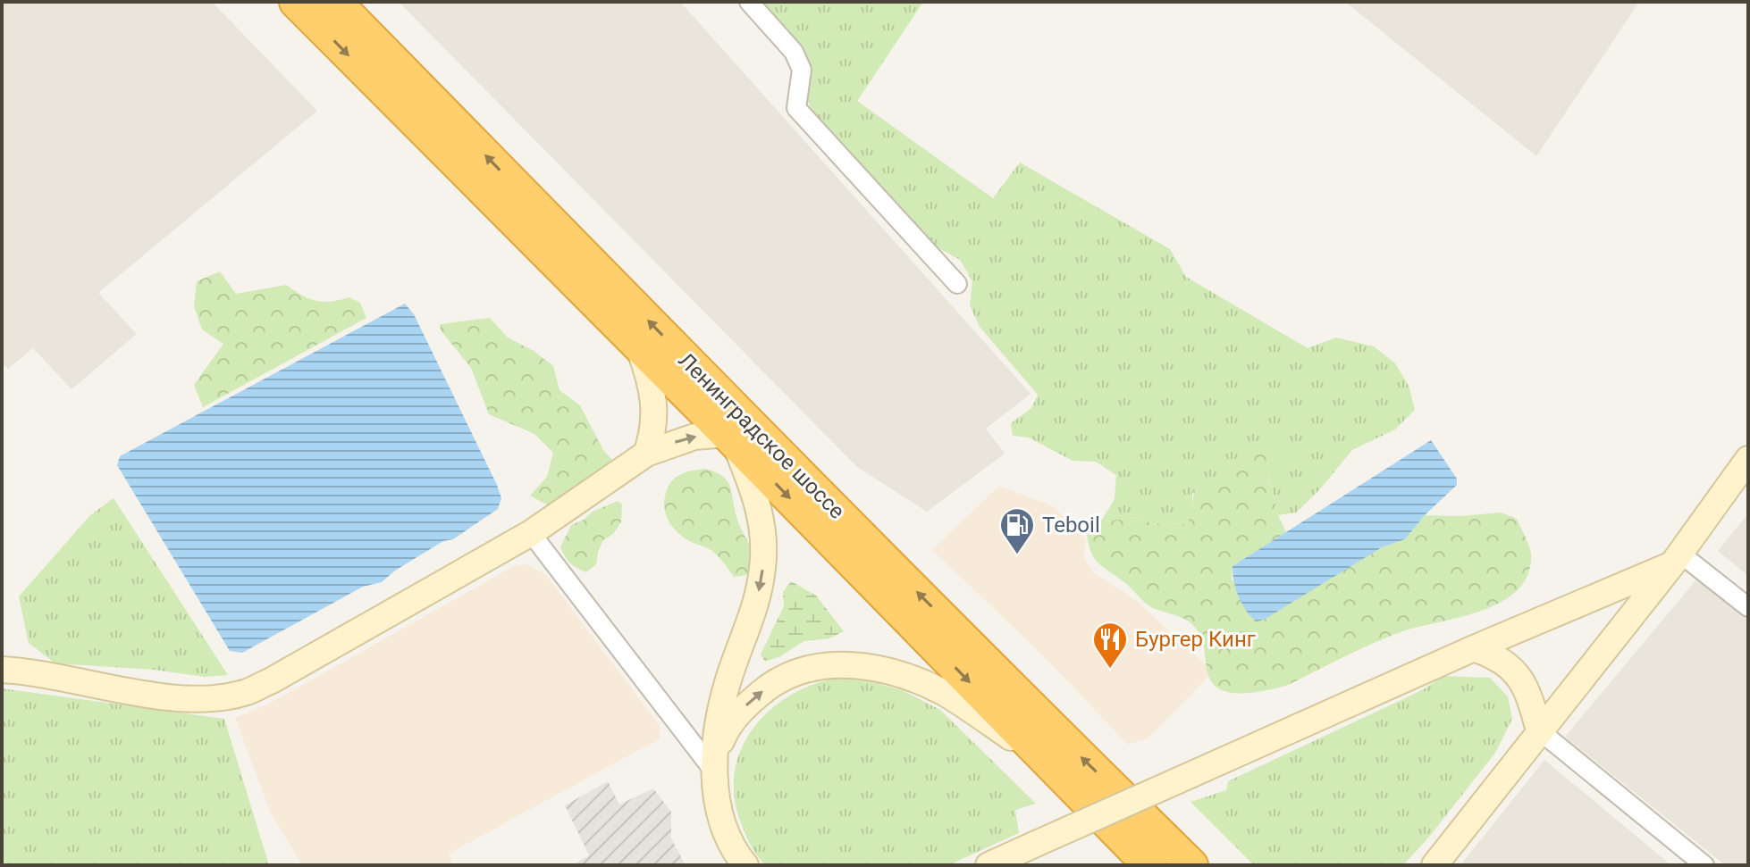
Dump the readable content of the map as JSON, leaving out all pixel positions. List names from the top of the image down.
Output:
{
  "streets": {
    "highway": ["Ленинградское шоссе"]
  },
  "places": {
    "fuel station": ["Teboil"],
    "restaurant": ["Бургер Кинг"]
  }
}
